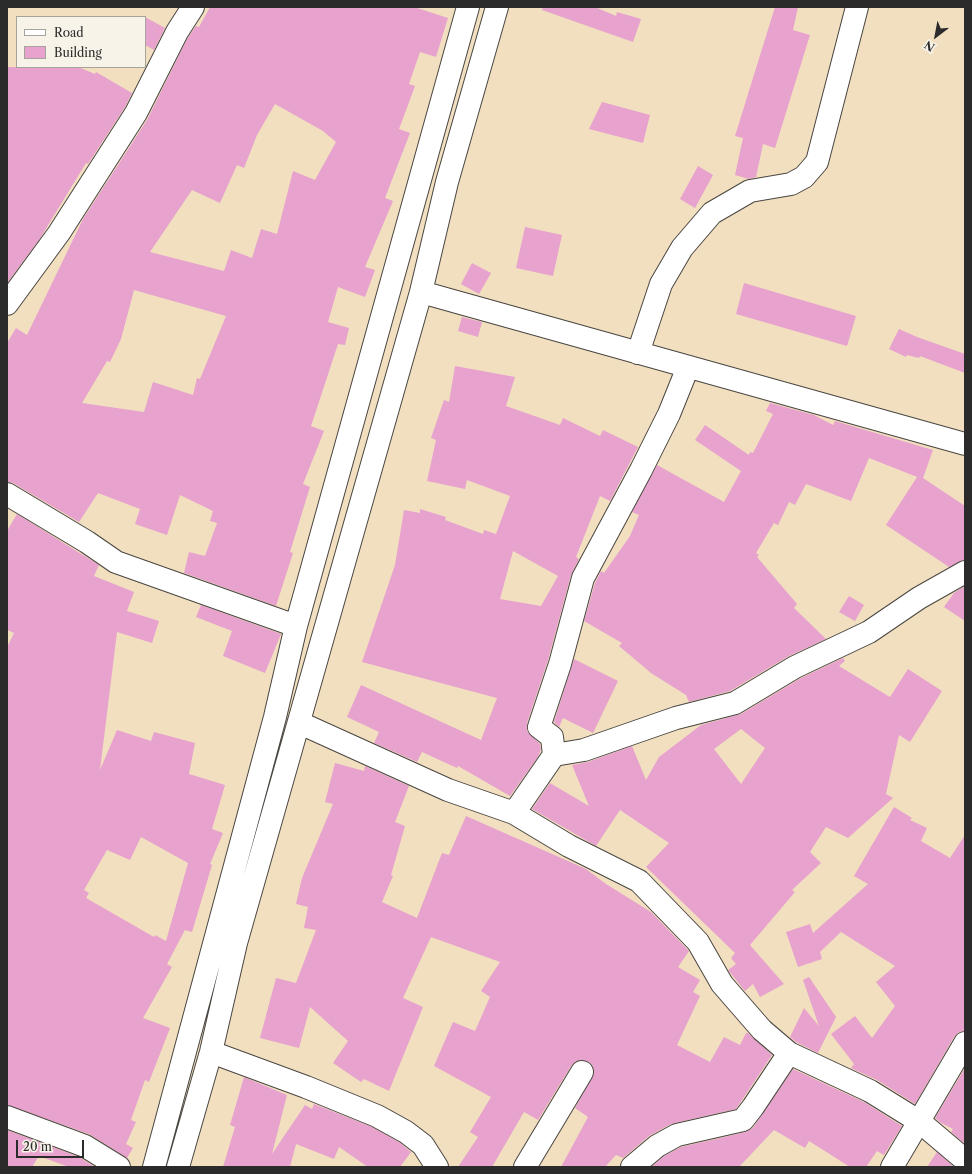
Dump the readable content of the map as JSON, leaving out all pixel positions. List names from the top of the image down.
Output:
{
  "legend": ["Road", "Building"],
  "scale_bar": "20 m",
  "north": "bottom left"
}
